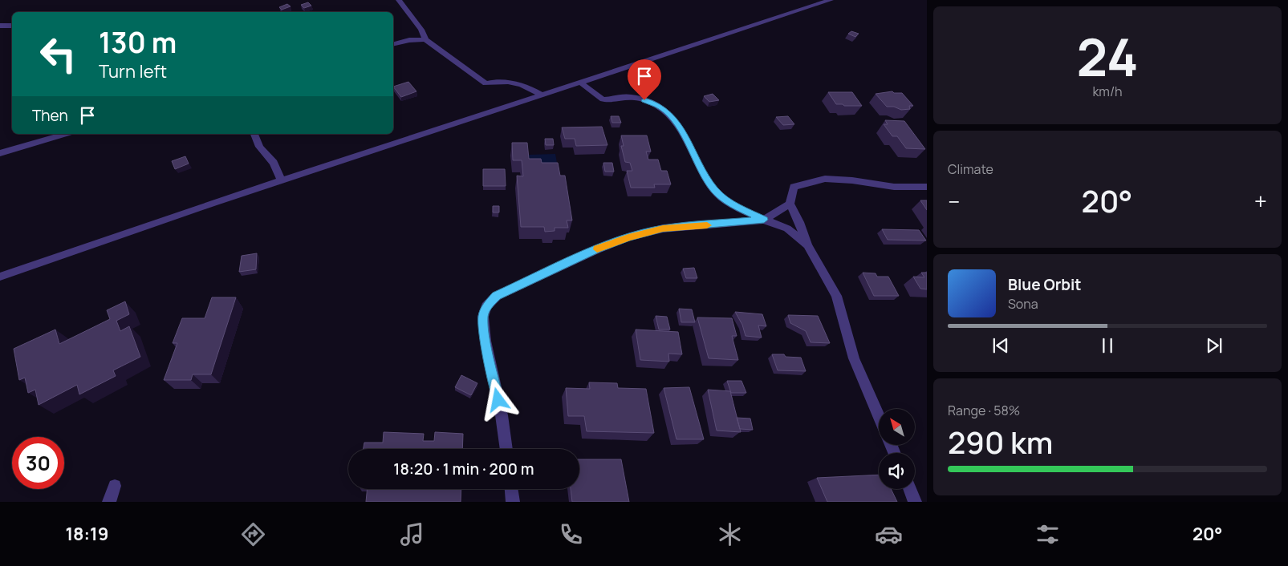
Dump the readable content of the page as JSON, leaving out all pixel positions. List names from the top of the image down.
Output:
{
  "north": "top left",
  "page": {
    "tile": [
      ["24", "km/h"],
      "Climate",
      ["Range · 58%", "290 km"]
    ],
    "turn": ["130 m", "Turn left"],
    "then": "Then",
    "heat": ["−", "20°", "+"],
    "song": ["Blue Orbit", "Sona"],
    "limit": "30",
    "trip": "18:20 · 1 min · 200 m",
    "tabs": ["18:19", "20°"]
  }
}
